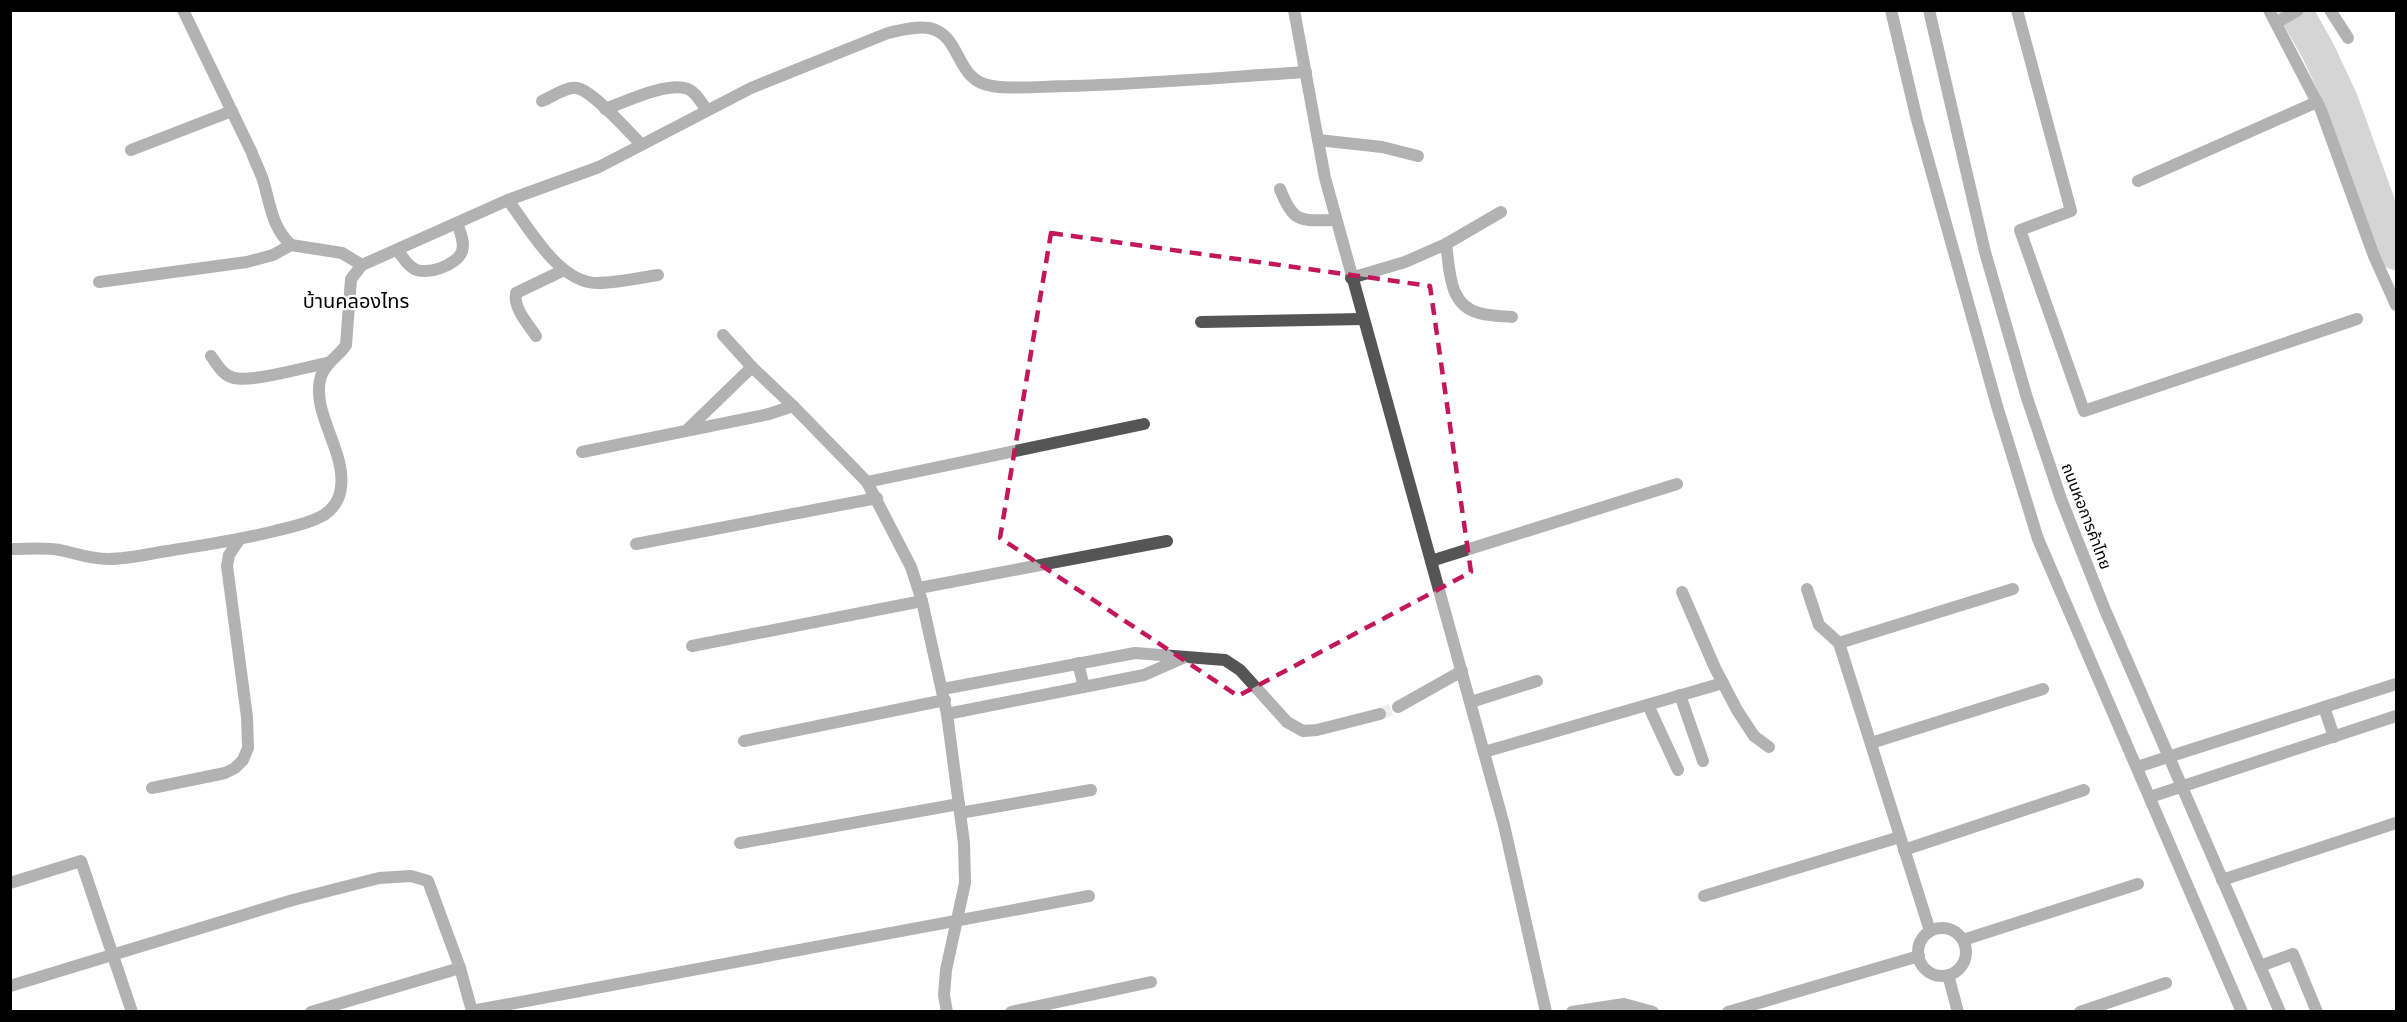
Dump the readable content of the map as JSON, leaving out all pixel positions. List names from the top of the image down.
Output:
{
  "streets": {
    "street": ["ถนนหอการค้าไทย"]
  },
  "districts": ["บ้านคลองไทร"]
}
